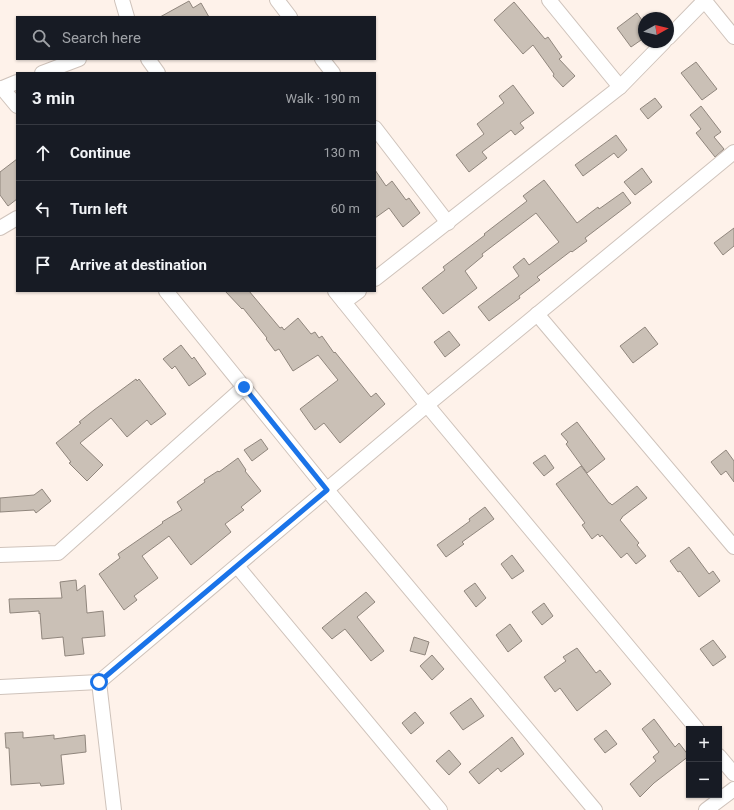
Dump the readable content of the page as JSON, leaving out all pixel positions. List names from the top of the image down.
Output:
{
  "north": "right",
  "page": {
    "search": "Search here",
    "heading": ["3 min", "Walk · 190 m"],
    "list": [
      ["Continue", "130 m"],
      ["Turn left", "60 m"],
      "Arrive at destination"
    ],
    "map_buttons": ["+", "−"]
  }
}
